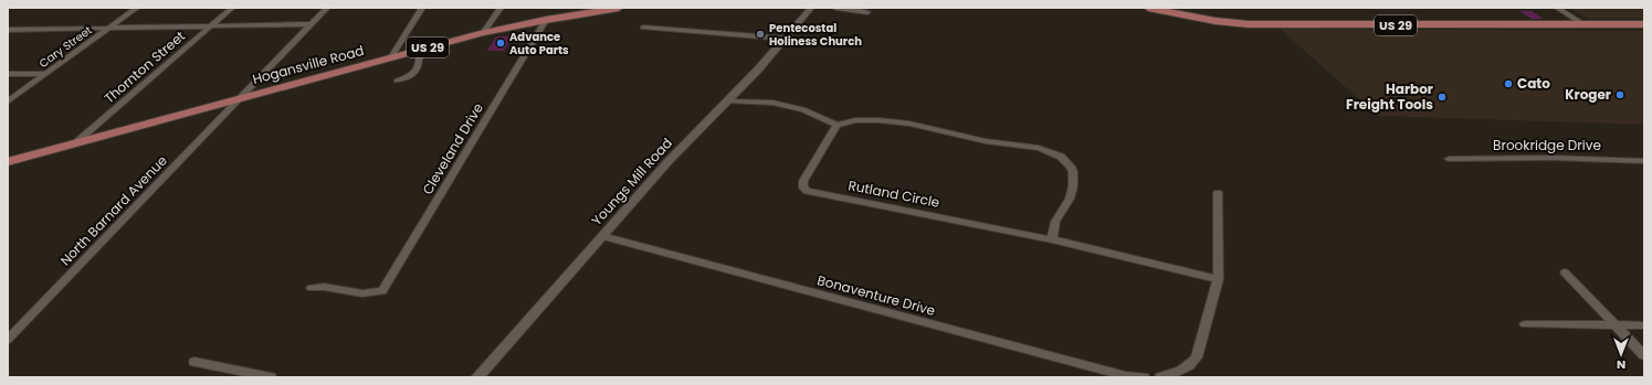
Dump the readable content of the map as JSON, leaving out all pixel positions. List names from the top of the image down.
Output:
{
  "streets": {
    "main road": ["US 29", "Hogansville Road"],
    "street": [
      "Cary Street",
      "Thornton Street",
      "Brookridge Drive",
      "Cleveland Drive",
      "Youngs Mill Road",
      "Rutland Circle",
      "North Barnard Avenue",
      "Bonaventure Drive"
    ]
  },
  "crossings": [
    ["Hogansville Road", "Thornton Street"],
    ["Hogansville Road", "Cleveland Drive"],
    ["Hogansville Road", "North Barnard Avenue"],
    ["Youngs Mill Road", "Bonaventure Drive"]
  ],
  "places": [
    "Pentecostal Holiness Church",
    "Advance Auto Parts",
    "Cato",
    "Kroger",
    "Harbor Freight Tools"
  ],
  "north": "bottom"
}
